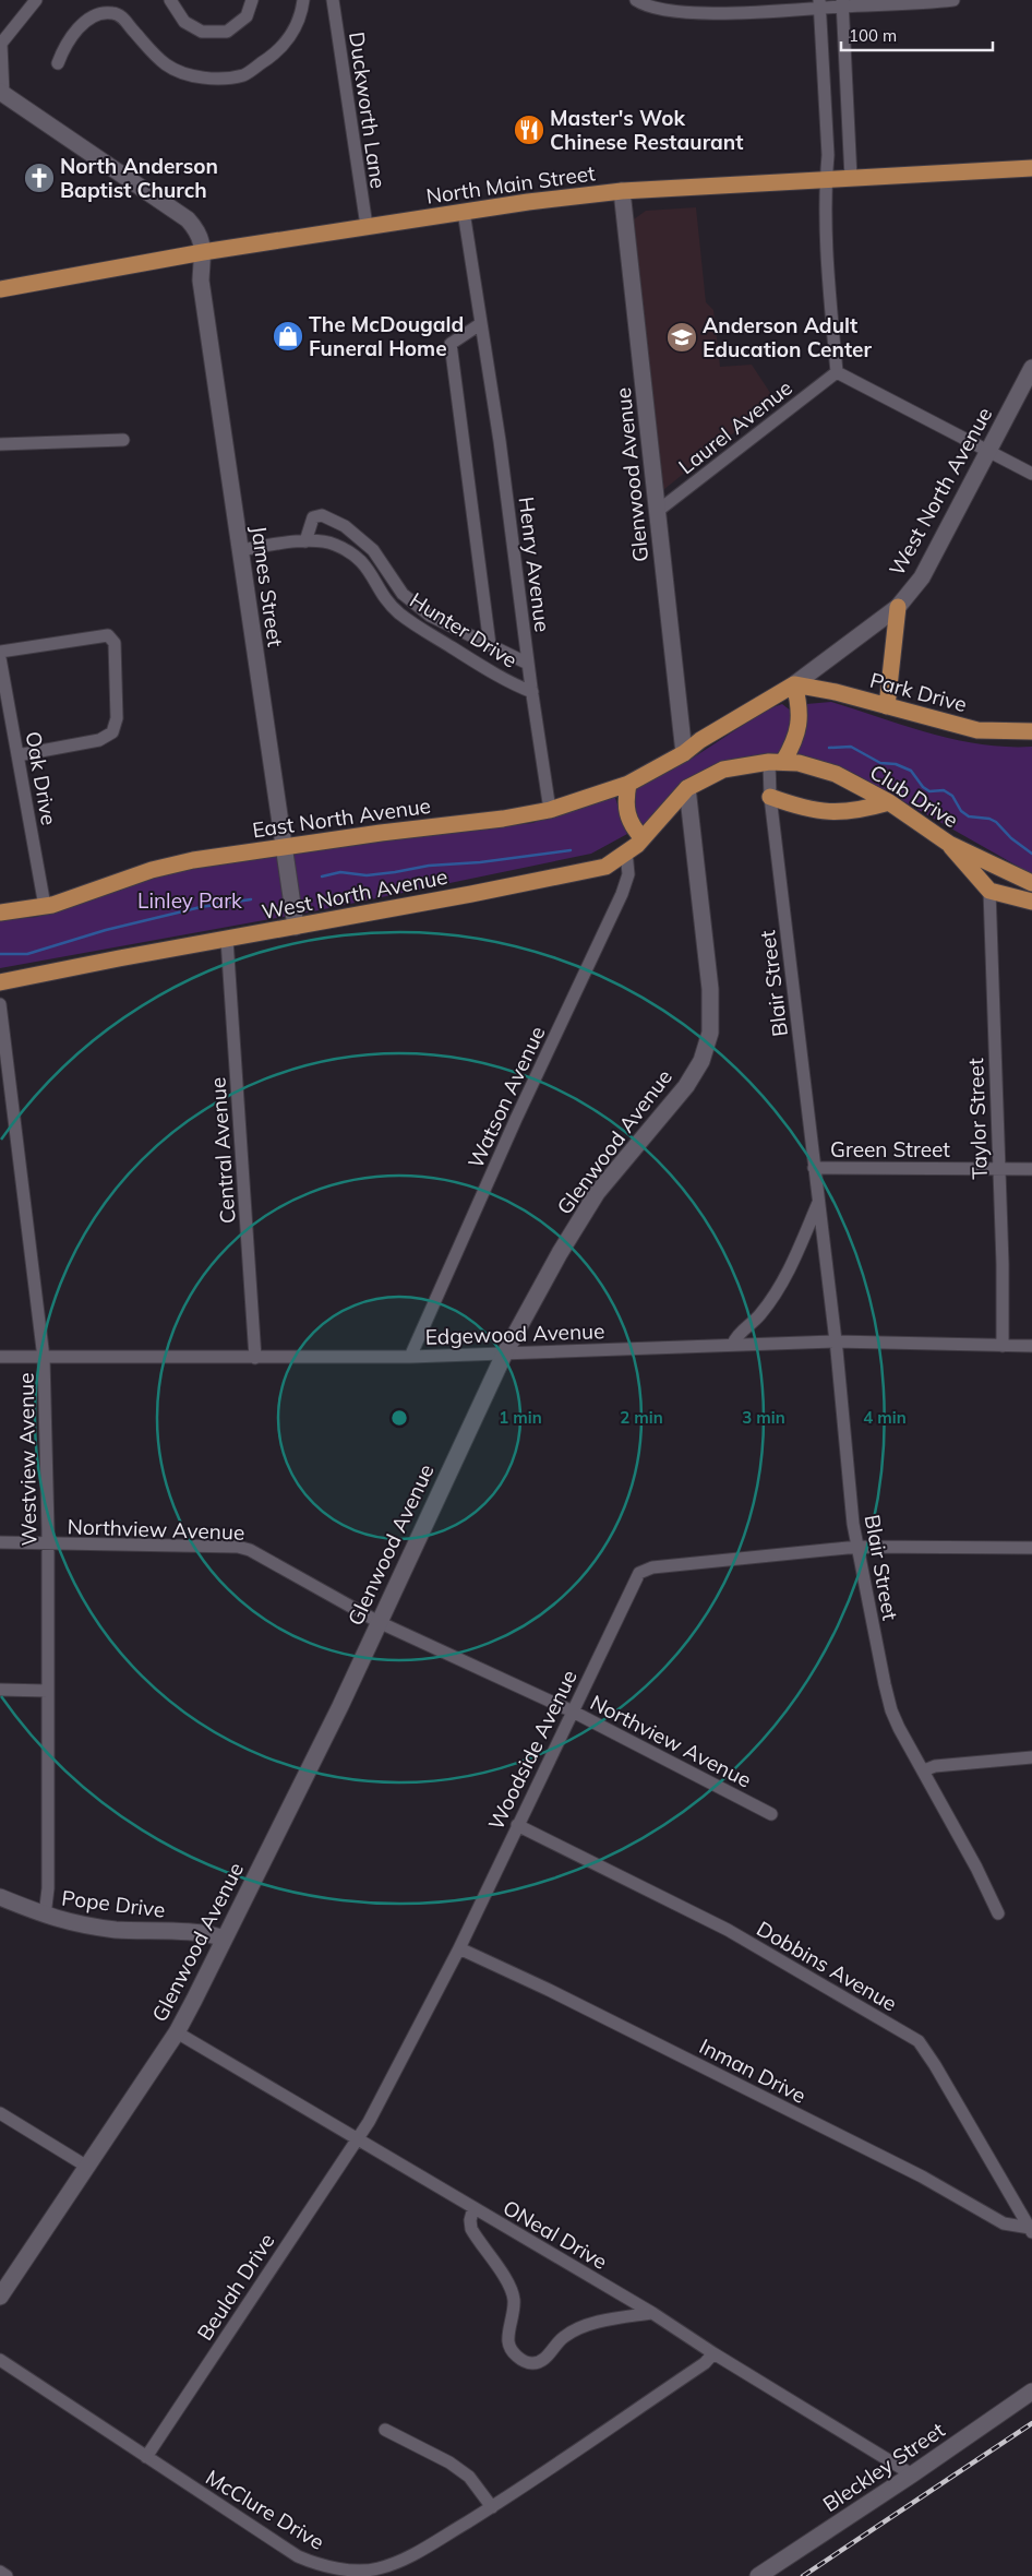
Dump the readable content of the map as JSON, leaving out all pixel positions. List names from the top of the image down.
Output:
{
  "streets": {
    "main road": [
      "North Main Street",
      "West North Avenue",
      "Park Drive",
      "Club Drive",
      "East North Avenue"
    ],
    "street": [
      "Duckworth Lane",
      "Laurel Avenue",
      "Glenwood Avenue",
      "Henry Avenue",
      "James Street",
      "Hunter Drive",
      "Oak Drive",
      "Blair Street",
      "Watson Avenue",
      "Taylor Street",
      "Green Street",
      "Central Avenue",
      "Edgewood Avenue",
      "Westview Avenue",
      "Northview Avenue",
      "Woodside Avenue",
      "Pope Drive",
      "Dobbins Avenue",
      "Inman Drive",
      "ONeal Drive",
      "Beulah Drive",
      "Bleckley Street",
      "McClure Drive"
    ]
  },
  "crossings": [
    ["Duckworth Lane", "North Main Street"],
    ["North Main Street", "Glenwood Avenue"],
    ["North Main Street", "Henry Avenue"],
    ["North Main Street", "James Street"],
    ["Laurel Avenue", "Glenwood Avenue"],
    ["Glenwood Avenue", "West North Avenue"],
    ["Glenwood Avenue", "East North Avenue"],
    ["Glenwood Avenue", "Edgewood Avenue"],
    ["Glenwood Avenue", "Northview Avenue"],
    ["Glenwood Avenue", "Pope Drive"],
    ["Glenwood Avenue", "ONeal Drive"],
    ["West North Avenue", "James Street"],
    ["West North Avenue", "Park Drive"],
    ["West North Avenue", "East North Avenue"],
    ["West North Avenue", "Watson Avenue"],
    ["West North Avenue", "Central Avenue"],
    ["Henry Avenue", "Hunter Drive"],
    ["Henry Avenue", "East North Avenue"],
    ["James Street", "Hunter Drive"],
    ["James Street", "East North Avenue"],
    ["Oak Drive", "East North Avenue"],
    ["Club Drive", "Blair Street"],
    ["Blair Street", "Green Street"],
    ["Blair Street", "Edgewood Avenue"],
    ["Blair Street", "Woodside Avenue"],
    ["Watson Avenue", "Edgewood Avenue"],
    ["Taylor Street", "Green Street"],
    ["Taylor Street", "Edgewood Avenue"],
    ["Central Avenue", "Edgewood Avenue"],
    ["Edgewood Avenue", "Westview Avenue"],
    ["Westview Avenue", "Northview Avenue"],
    ["Westview Avenue", "Pope Drive"],
    ["Northview Avenue", "Woodside Avenue"],
    ["Woodside Avenue", "Dobbins Avenue"],
    ["Woodside Avenue", "Inman Drive"],
    ["Woodside Avenue", "ONeal Drive"],
    ["Woodside Avenue", "Beulah Drive"],
    ["Dobbins Avenue", "Inman Drive"],
    ["ONeal Drive", "Beulah Drive"],
    ["ONeal Drive", "Bleckley Street"],
    ["ONeal Drive", "McClure Drive"],
    ["Beulah Drive", "McClure Drive"]
  ],
  "parks": ["Linley Park"],
  "places": {
    "restaurant": ["Master's Wok Chinese Restaurant"],
    "church": ["North Anderson Baptist Church"],
    "shop": ["The McDougald Funeral Home"],
    "school or university": ["Anderson Adult Education Center"]
  },
  "scale_bar": "100 m",
  "rings": [
    "1 min",
    "2 min",
    "3 min",
    "4 min"
  ]
}
